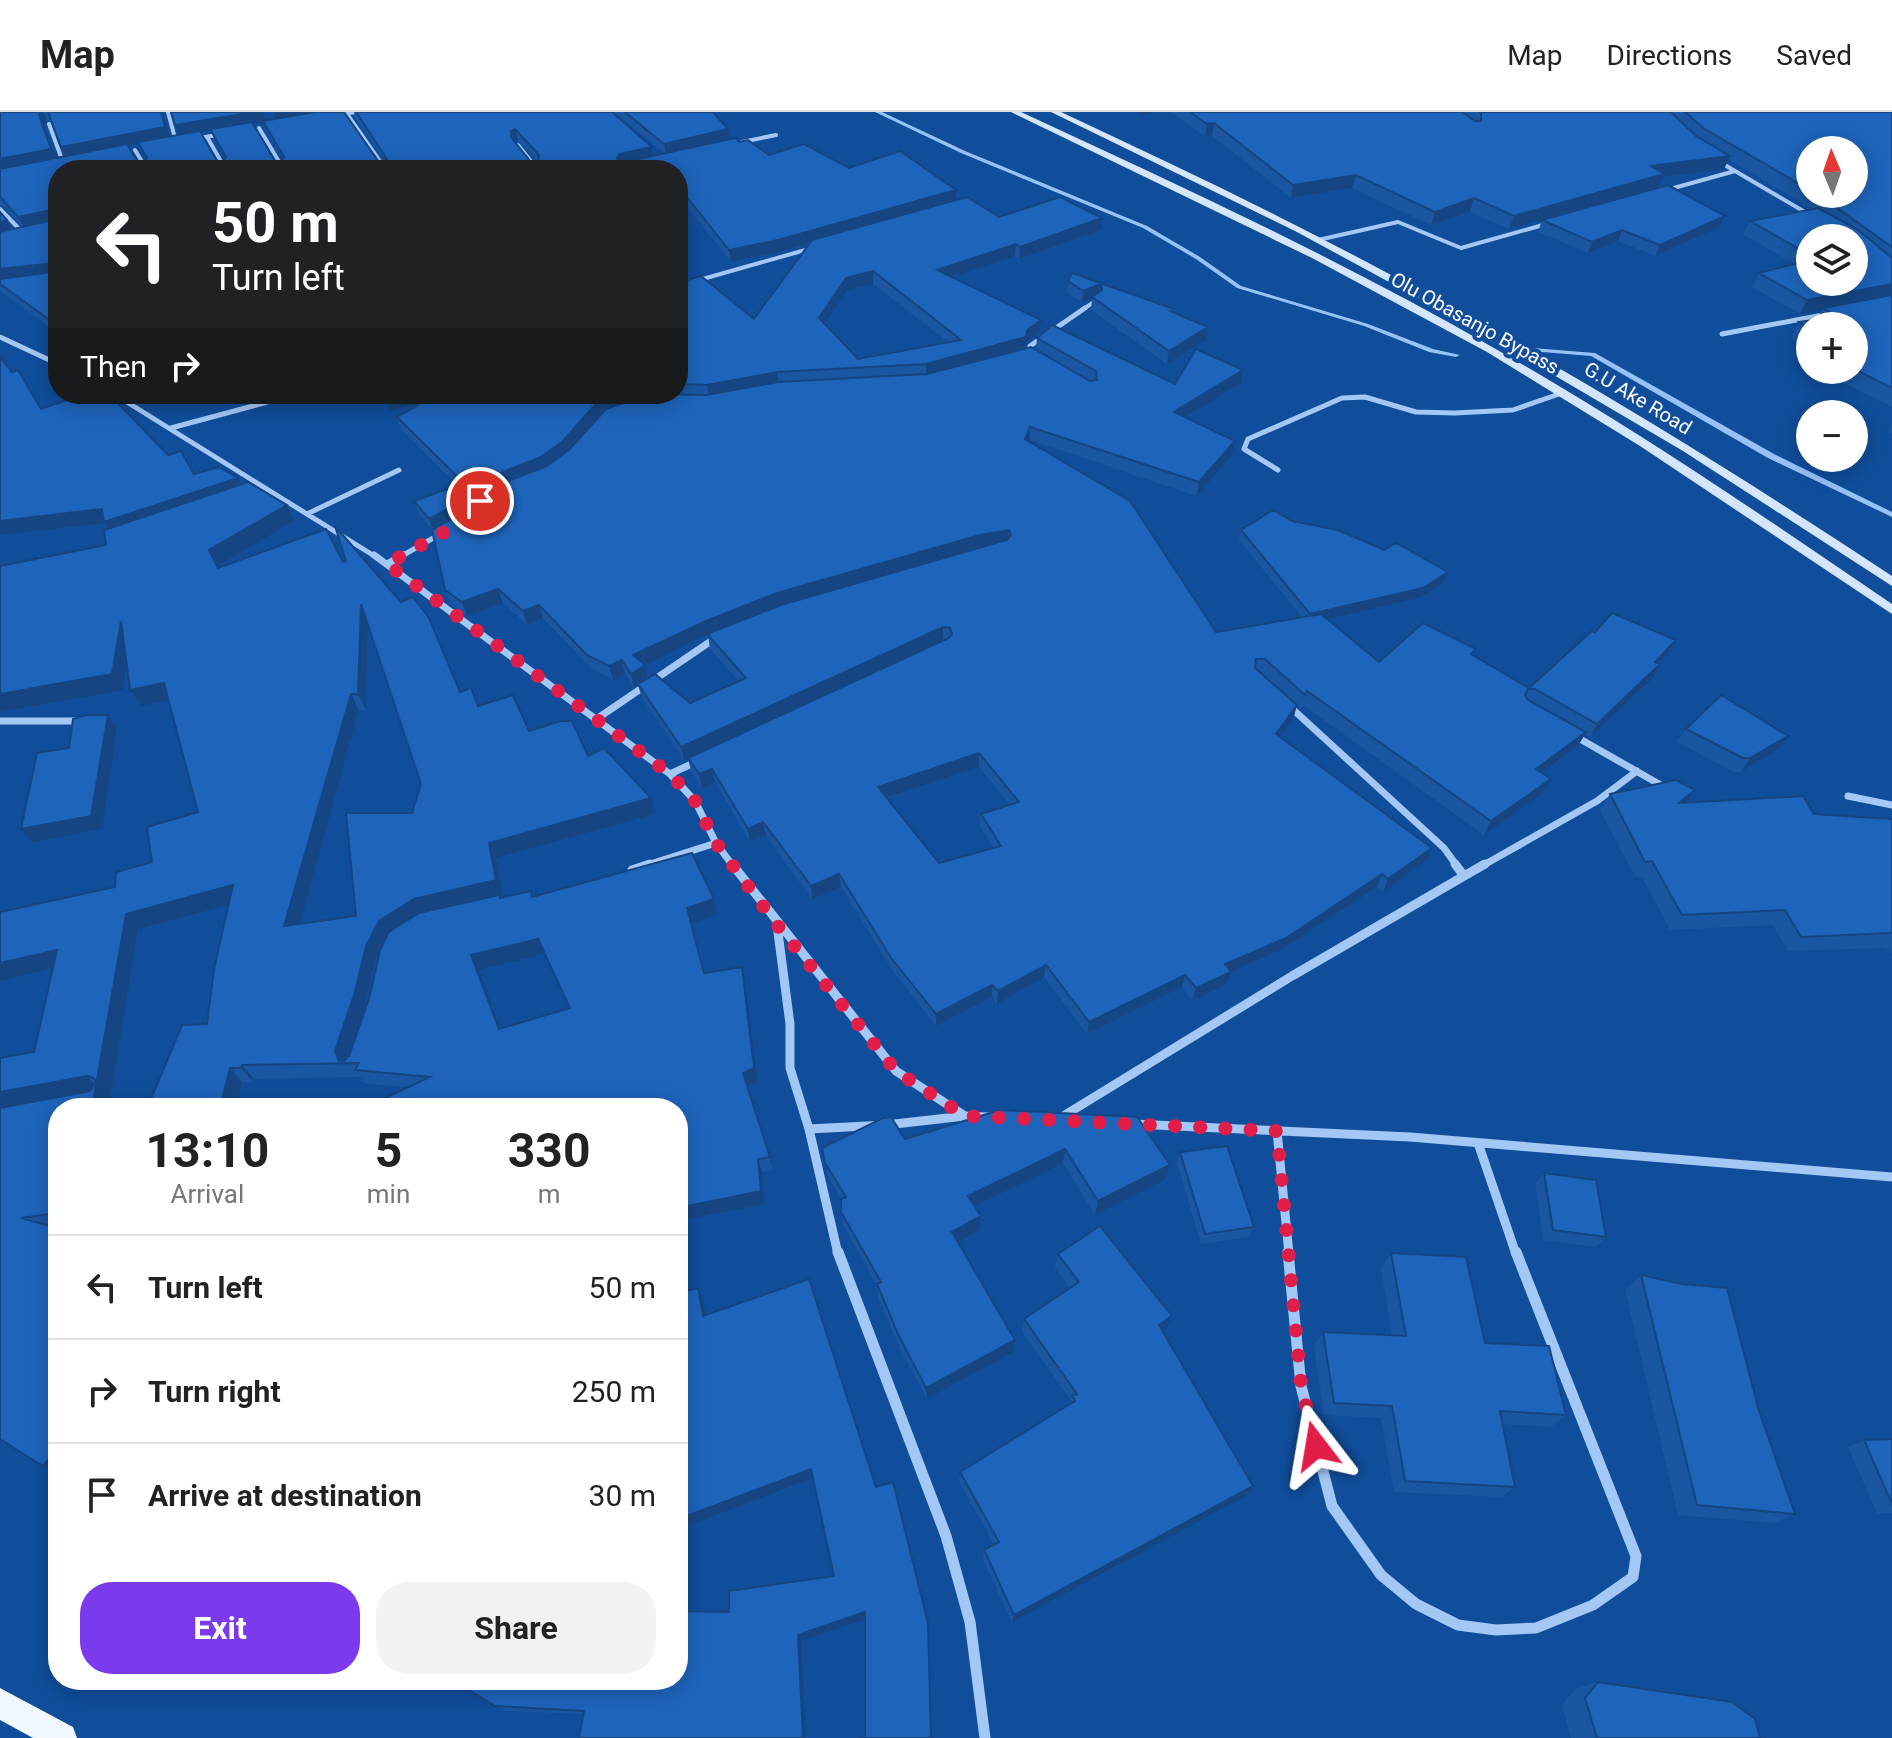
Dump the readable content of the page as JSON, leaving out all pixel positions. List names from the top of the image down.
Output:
{
  "streets": {
    "main road": ["Olu Obasanjo Bypass", "G.U Ake Road"]
  },
  "north": "top",
  "page": {
    "header": "Map",
    "nav": ["Map", "Directions", "Saved"],
    "map_buttons": ["+", "−"],
    "turn": ["50 m", "Turn left"],
    "then": "Then",
    "eta": [
      "13:10",
      "Arrival",
      "5",
      "min",
      "330",
      "m"
    ],
    "list": [
      {
        "name": "Turn left",
        "value": "50 m"
      },
      {
        "name": "Turn right",
        "value": "250 m"
      },
      {
        "name": "Arrive at destination",
        "value": "30 m"
      }
    ],
    "buttons": ["Exit", "Share"]
  }
}
